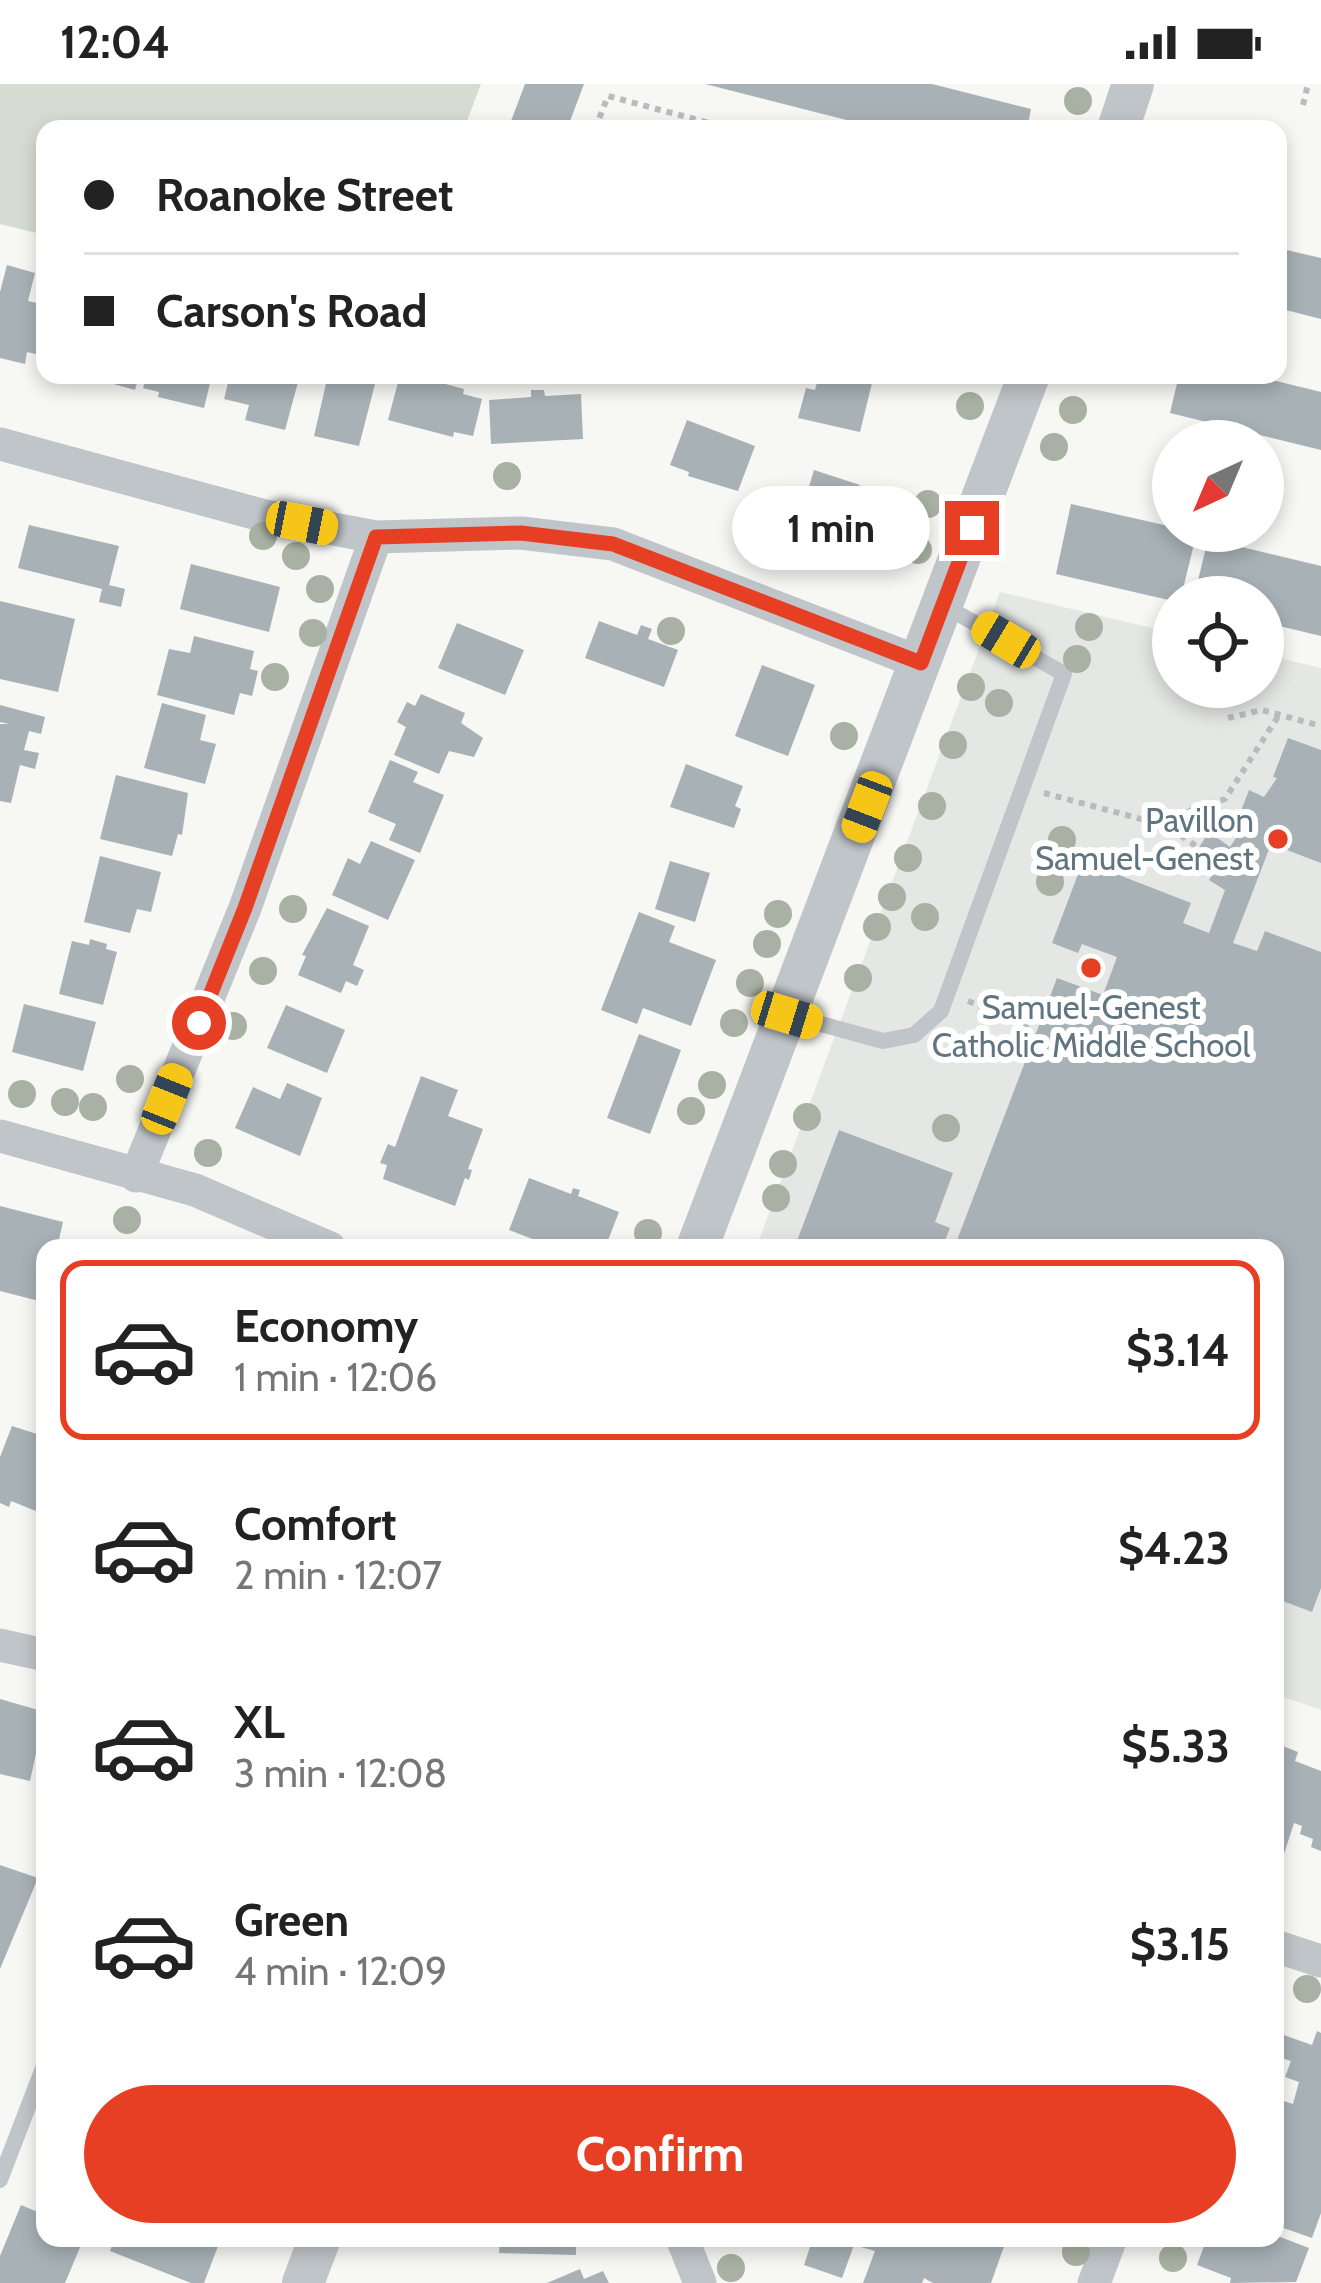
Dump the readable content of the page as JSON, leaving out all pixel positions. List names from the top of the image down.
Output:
{
  "places": ["Pavillon Samuel-Genest", "Samuel-Genest Catholic Middle School"],
  "north": "bottom left",
  "page": {
    "status": "12:04",
    "banner": ["Roanoke Street", "Carson's Road"],
    "bubble": "1 min",
    "list": [
      {
        "name": "Economy",
        "note": "1 min · 12:06",
        "value": "$3.14"
      },
      {
        "name": "Comfort",
        "note": "2 min · 12:07",
        "value": "$4.23"
      },
      {
        "name": "XL",
        "note": "3 min · 12:08",
        "value": "$5.33"
      },
      {
        "name": "Green",
        "note": "4 min · 12:09",
        "value": "$3.15"
      }
    ],
    "buttons": "Confirm"
  }
}
